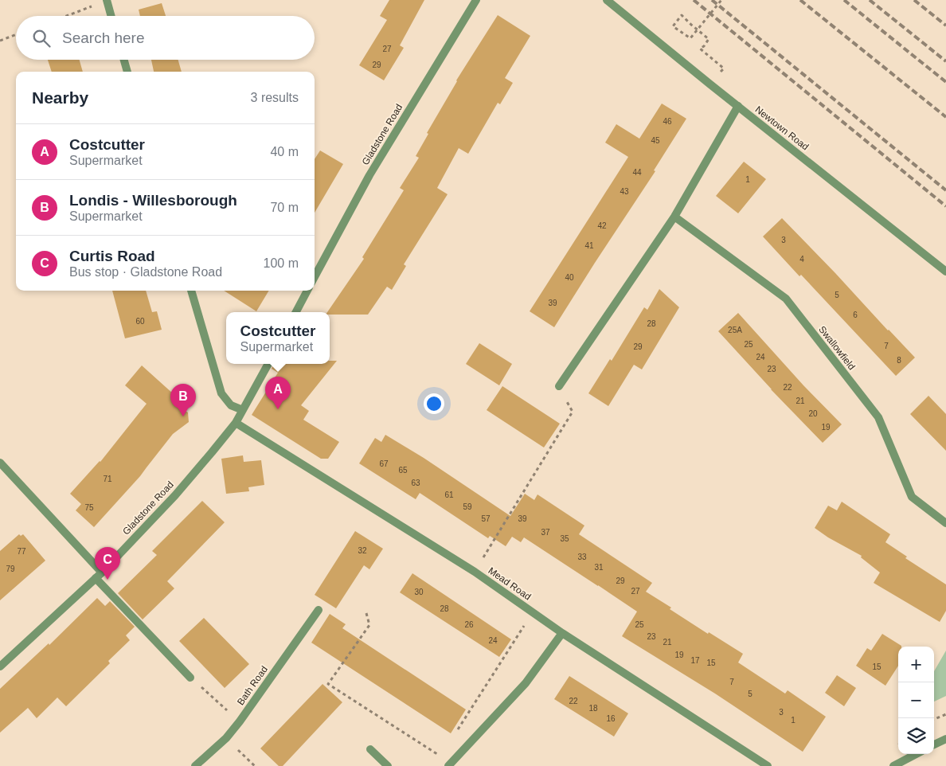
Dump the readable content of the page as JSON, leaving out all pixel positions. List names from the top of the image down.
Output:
{
  "streets": {
    "street": [
      "Newtown Road",
      "Gladstone Road",
      "Swallowfield",
      "Mead Road",
      "Bath Road"
    ]
  },
  "crossings": [
    ["Gladstone Road", "Mead Road"]
  ],
  "house_numbers": [
    "27",
    "29",
    "46",
    "45",
    "44",
    "1",
    "43",
    "42",
    "3",
    "41",
    "4",
    "40",
    "5",
    "39",
    "6",
    "60",
    "28",
    "25A",
    "25",
    "7",
    "29",
    "24",
    "8",
    "23",
    "22",
    "21",
    "20",
    "19",
    "67",
    "65",
    "71",
    "63",
    "61",
    "59",
    "75",
    "57",
    "39",
    "37",
    "35",
    "32",
    "77",
    "33",
    "31",
    "79",
    "29",
    "27",
    "30",
    "28",
    "26",
    "25",
    "23",
    "24",
    "21",
    "19",
    "17",
    "15",
    "15",
    "7",
    "5",
    "22",
    "18",
    "3",
    "16",
    "1"
  ],
  "page": {
    "search": "Search here",
    "heading": ["Nearby", "3 results"],
    "list": [
      {
        "mark": "A",
        "name": "Costcutter",
        "note": "Supermarket",
        "value": "40 m"
      },
      {
        "mark": "B",
        "name": "Londis - Willesborough",
        "note": "Supermarket",
        "value": "70 m"
      },
      {
        "mark": "C",
        "name": "Curtis Road",
        "note": "Bus stop · Gladstone Road",
        "value": "100 m"
      }
    ],
    "popup": ["Costcutter", "Supermarket"],
    "pins": ["A", "B", "C"],
    "map_buttons": ["+", "−"]
  }
}
